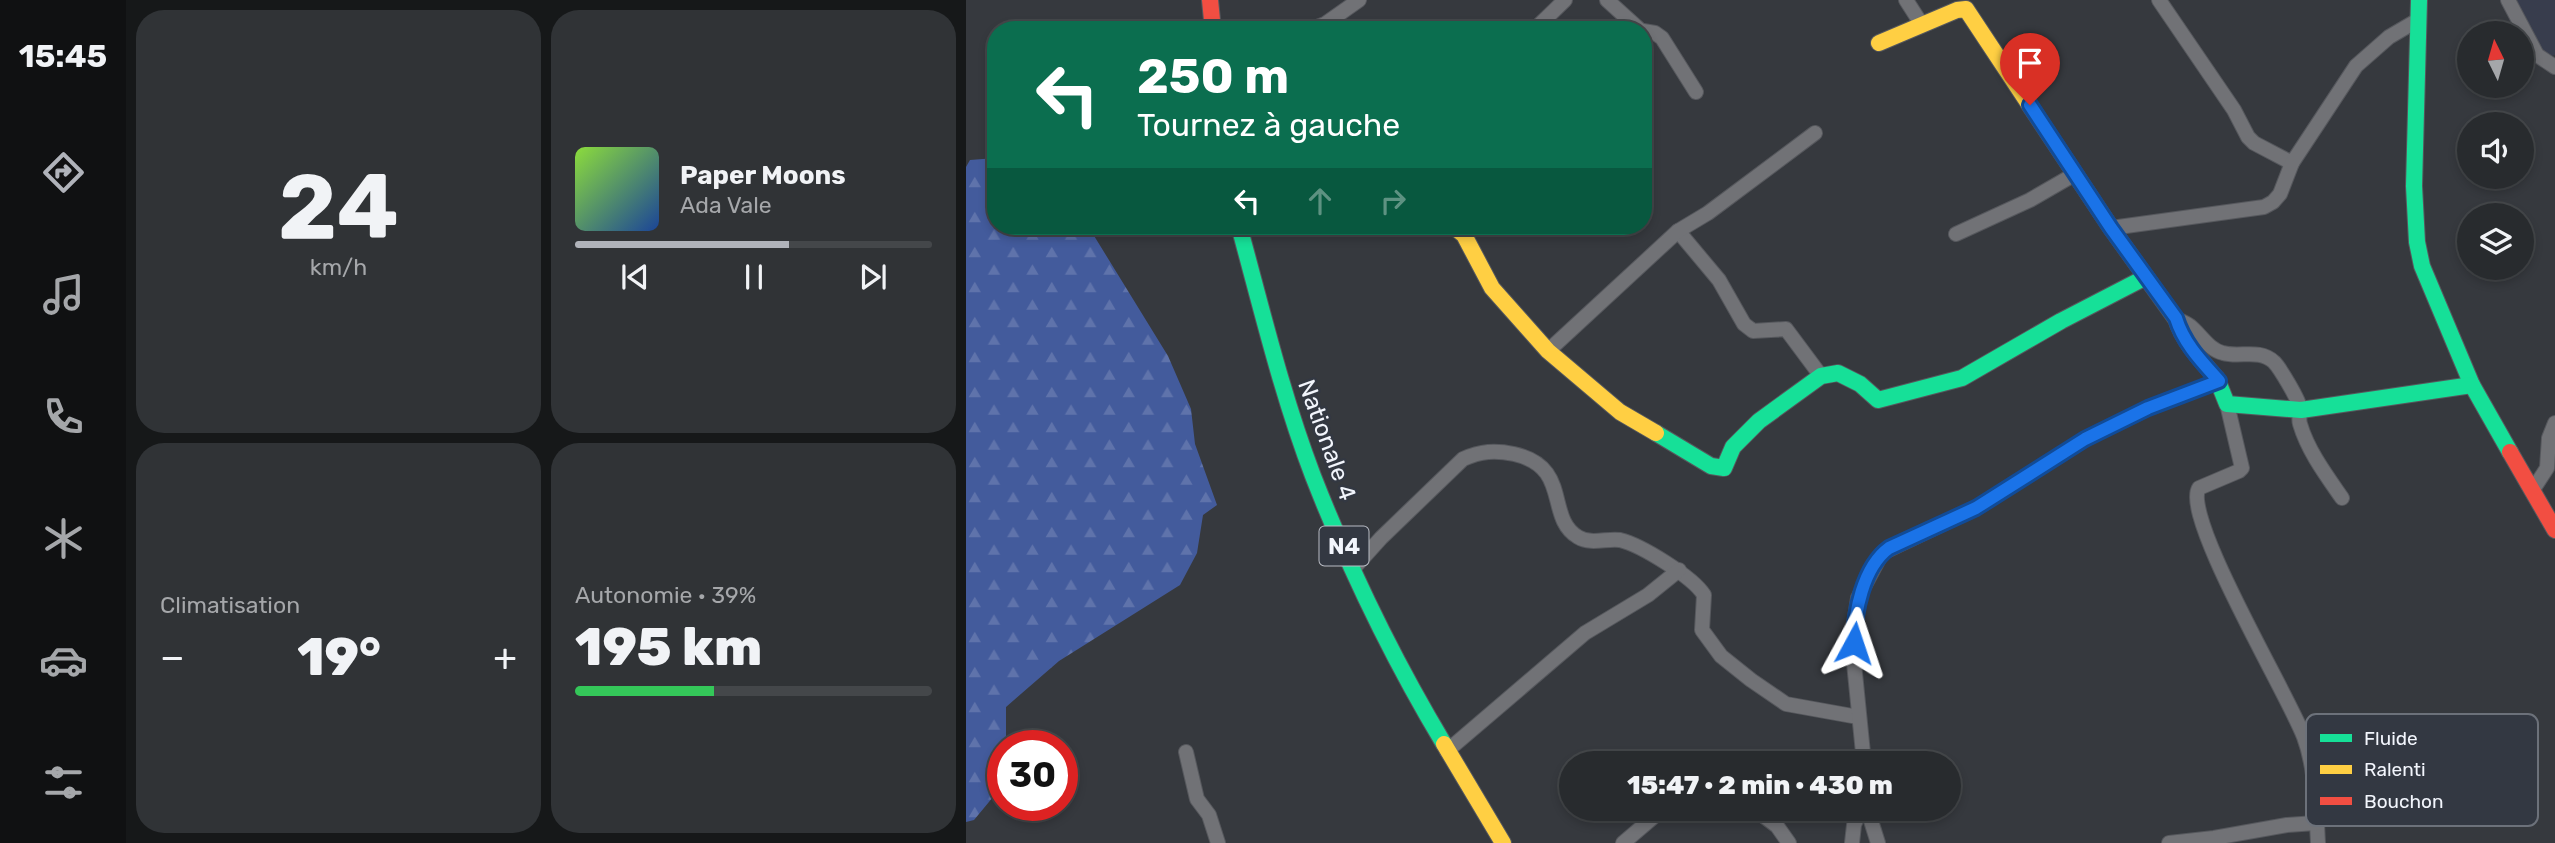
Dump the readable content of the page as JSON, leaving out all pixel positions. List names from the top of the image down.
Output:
{
  "streets": {
    "main road": ["Nationale 4", "N4"]
  },
  "legend": ["Fluide", "Ralenti", "Bouchon"],
  "north": "top",
  "page": {
    "tabs": "15:45",
    "tile": [
      ["24", "km/h"],
      "Climatisation",
      ["Autonomie · 39%", "195 km"]
    ],
    "turn": ["250 m", "Tournez à gauche"],
    "song": ["Paper Moons", "Ada Vale"],
    "heat": ["−", "19°", "+"],
    "limit": "30",
    "trip": "15:47 · 2 min · 430 m"
  }
}
